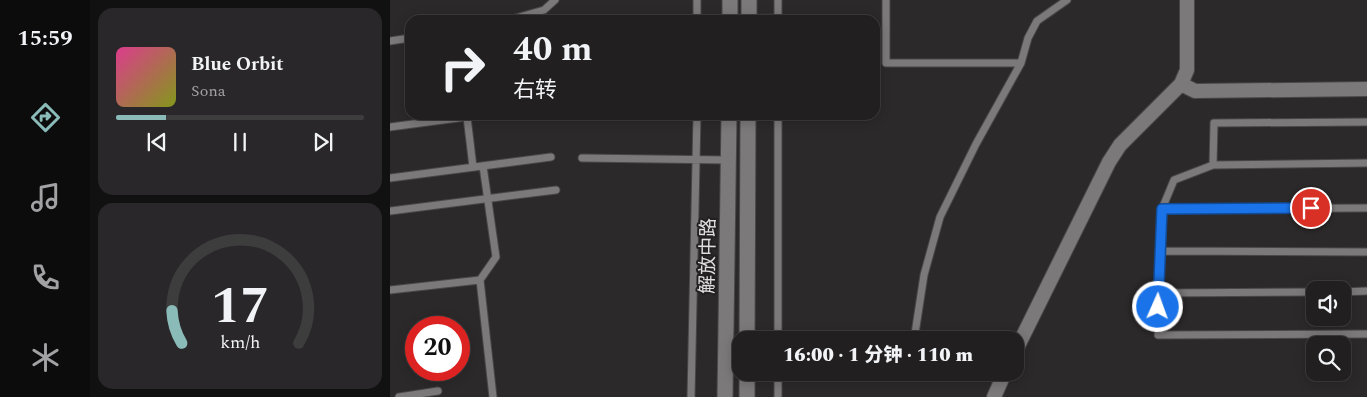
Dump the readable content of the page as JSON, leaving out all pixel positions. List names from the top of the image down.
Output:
{
  "streets": {
    "street": ["解放中路"]
  },
  "page": {
    "tabs": "15:59",
    "turn": ["40 m", "右转"],
    "song": ["Blue Orbit", "Sona"],
    "limit": "20",
    "trip": "16:00 · 1 分钟 · 110 m",
    "gauge": ["17", "km/h"]
  }
}
